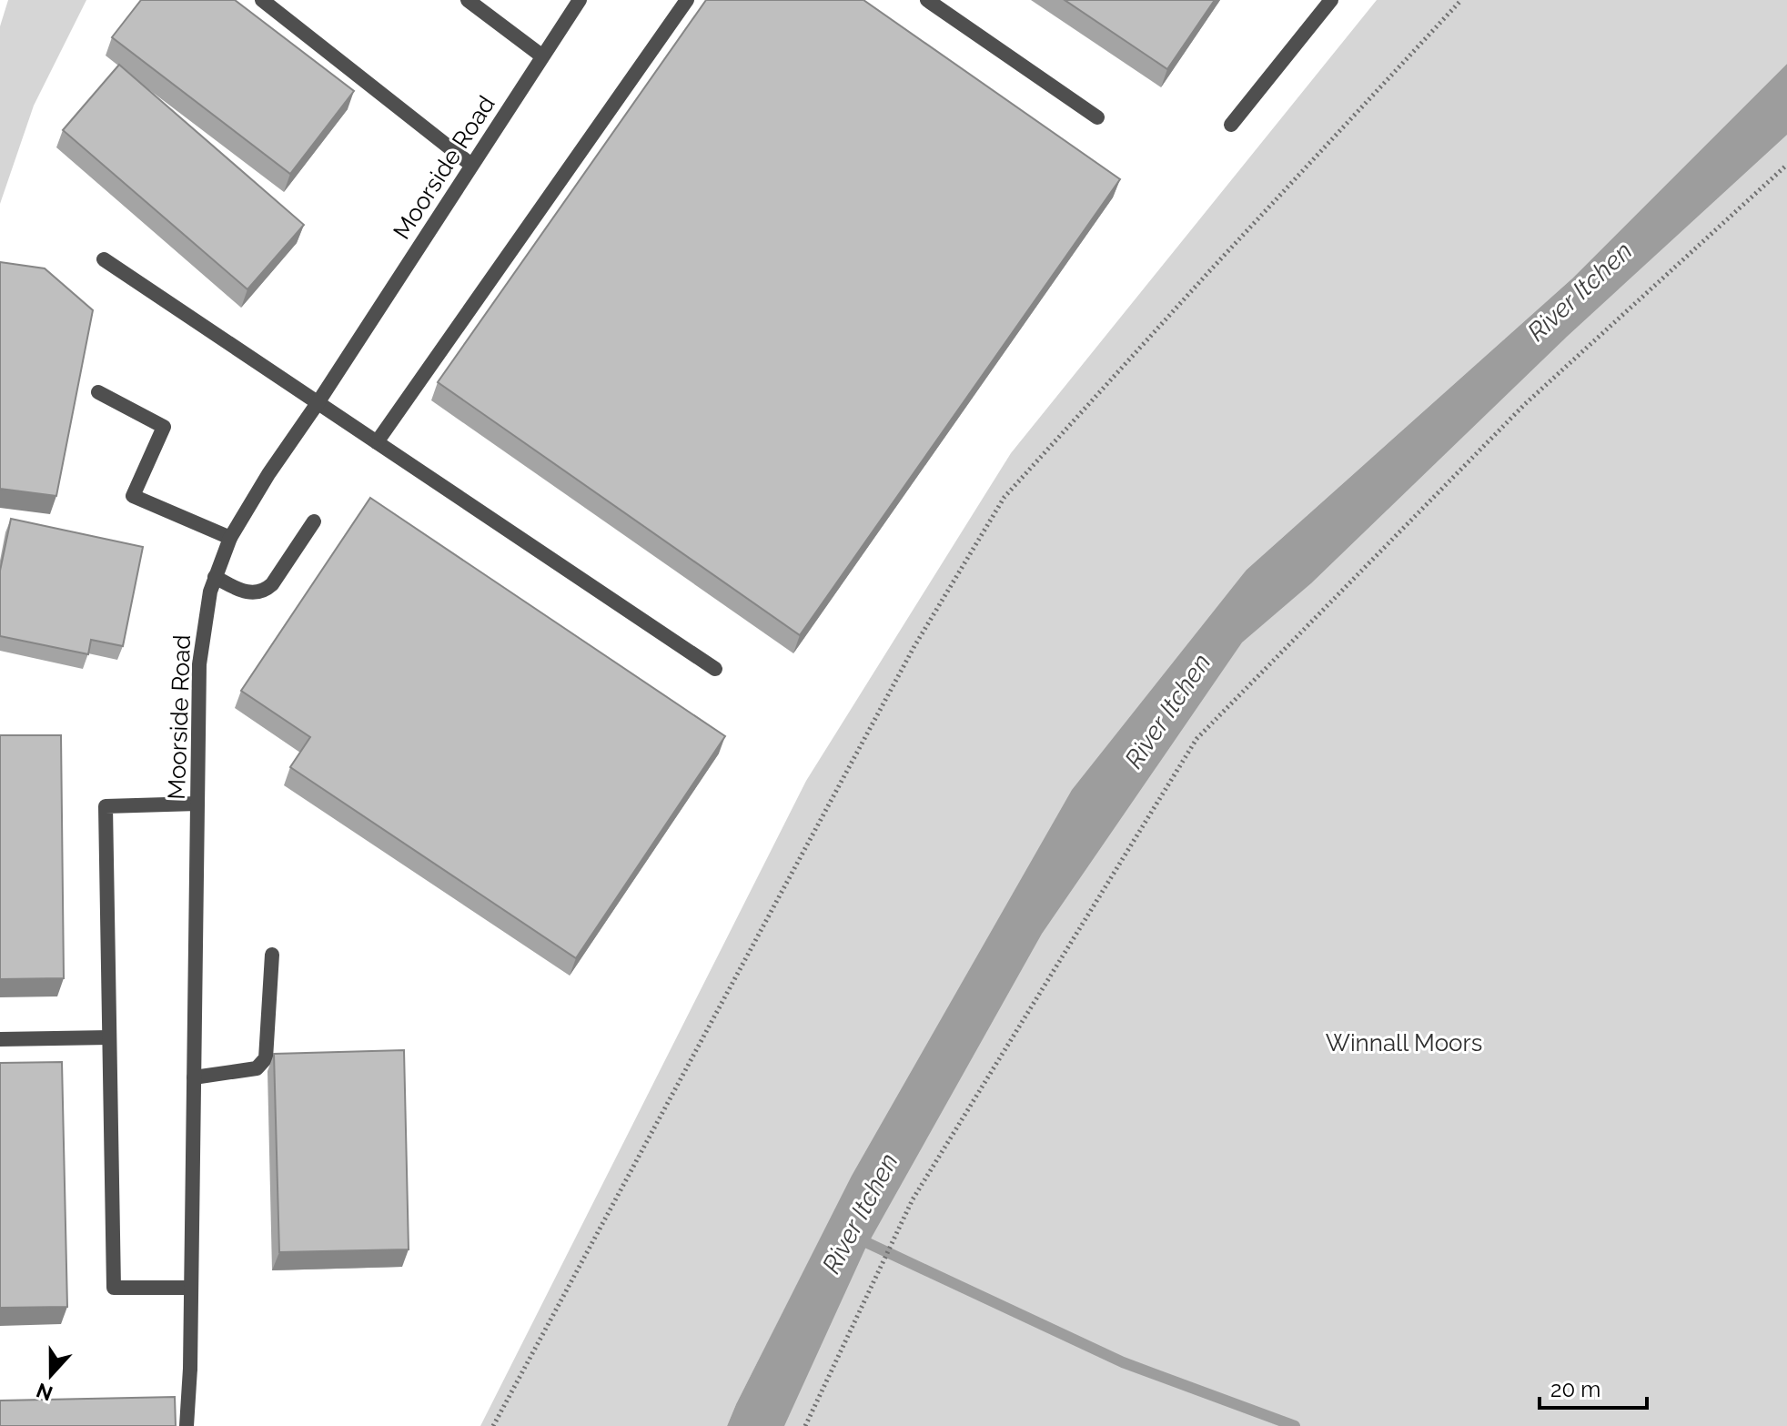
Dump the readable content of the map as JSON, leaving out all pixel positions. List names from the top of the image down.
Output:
{
  "streets": {
    "street": ["Moorside Road"]
  },
  "water": ["River Itchen"],
  "parks": ["Winnall Moors"],
  "scale_bar": "20 m",
  "north": "bottom"
}
